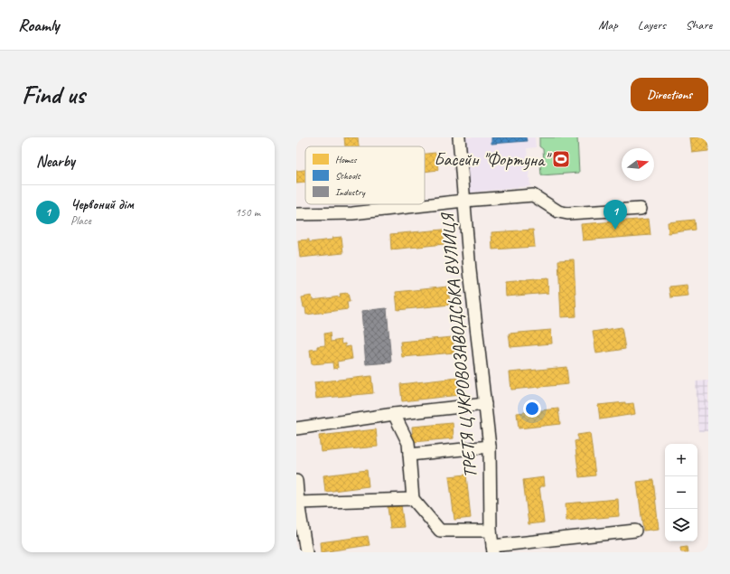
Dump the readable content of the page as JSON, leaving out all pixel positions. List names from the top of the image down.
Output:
{
  "streets": {
    "street": ["ТРЕТЯ ЦУКРОВОЗАВОДСЬКА ВУЛИЦЯ"]
  },
  "places": {
    "sports": ["Басейн \"Фортуна\""]
  },
  "legend": ["Homes", "Schools", "Industry"],
  "north": "right",
  "page": {
    "header": "Roamly",
    "nav": ["Map", "Layers", "Share"],
    "buttons": "Directions",
    "title": "Find us",
    "heading": "Nearby",
    "list": [
      {
        "mark": "1",
        "name": "Червоний дім",
        "note": "Place",
        "value": "150 m"
      }
    ],
    "pins": "1",
    "map_buttons": ["+", "−"]
  }
}
